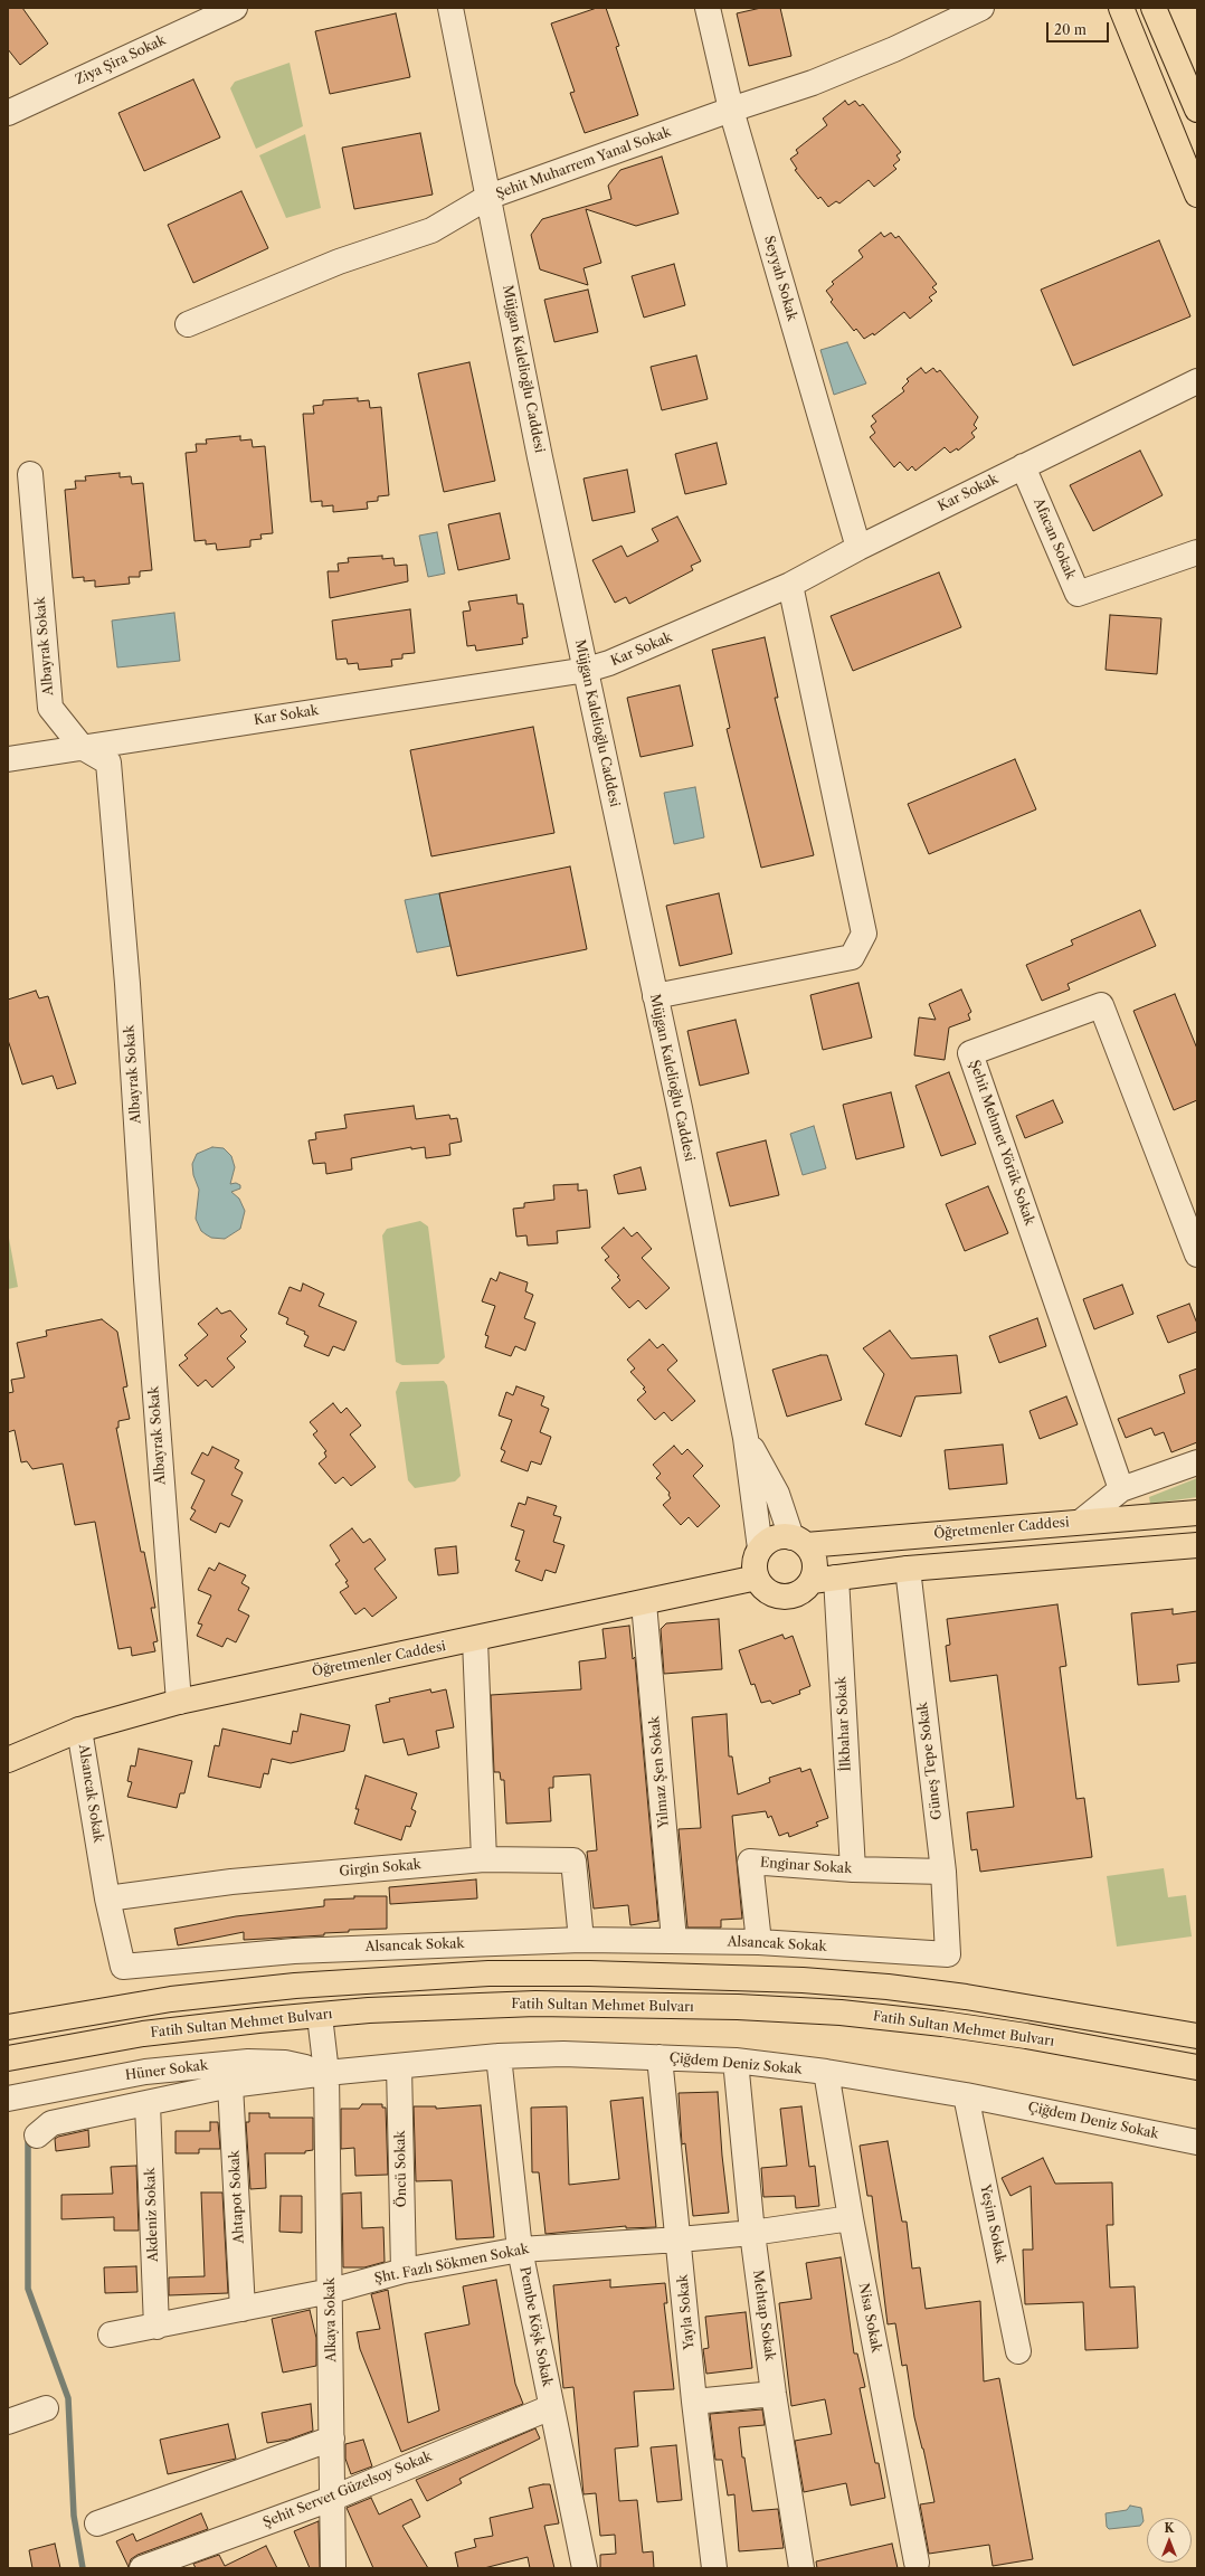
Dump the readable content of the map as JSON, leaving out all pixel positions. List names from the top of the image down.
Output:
{
  "streets": {
    "main road": ["Öğretmenler Caddesi", "Fatih Sultan Mehmet Bulvarı"],
    "street": [
      "Ziya Şira Sokak",
      "Şehit Muharrem Yanal Sokak",
      "Seyyah Sokak",
      "Müjgan Kalelioğlu Caddesi",
      "Kar Sokak",
      "Afacan Sokak",
      "Albayrak Sokak",
      "Şehit Mehmet Yörük Sokak",
      "İlkbahar Sokak",
      "Güneş Tepe Sokak",
      "Yılmaz Şen Sokak",
      "Alsancak Sokak",
      "Enginar Sokak",
      "Girgin Sokak",
      "Çiğdem Deniz Sokak",
      "Hüner Sokak",
      "Öncü Sokak",
      "Ahtapot Sokak",
      "Akdeniz Sokak",
      "Yeşim Sokak",
      "Şht. Fazlı Sökmen Sokak",
      "Yayla Sokak",
      "Mehtap Sokak",
      "Nisa Sokak",
      "Alkaya Sokak",
      "Pembe Köşk Sokak",
      "Şehit Servet Güzelsoy Sokak"
    ]
  },
  "crossings": [
    ["Şehit Muharrem Yanal Sokak", "Seyyah Sokak"],
    ["Şehit Muharrem Yanal Sokak", "Müjgan Kalelioğlu Caddesi"],
    ["Seyyah Sokak", "Kar Sokak"],
    ["Müjgan Kalelioğlu Caddesi", "Kar Sokak"],
    ["Müjgan Kalelioğlu Caddesi", "Öğretmenler Caddesi"],
    ["Kar Sokak", "Afacan Sokak"],
    ["Kar Sokak", "Albayrak Sokak"],
    ["Albayrak Sokak", "Öğretmenler Caddesi"],
    ["Öğretmenler Caddesi", "Yılmaz Şen Sokak"],
    ["Öğretmenler Caddesi", "Alsancak Sokak"],
    ["İlkbahar Sokak", "Enginar Sokak"],
    ["Güneş Tepe Sokak", "Alsancak Sokak"],
    ["Güneş Tepe Sokak", "Enginar Sokak"],
    ["Yılmaz Şen Sokak", "Alsancak Sokak"],
    ["Alsancak Sokak", "Enginar Sokak"],
    ["Alsancak Sokak", "Girgin Sokak"],
    ["Çiğdem Deniz Sokak", "Hüner Sokak"],
    ["Çiğdem Deniz Sokak", "Öncü Sokak"],
    ["Çiğdem Deniz Sokak", "Ahtapot Sokak"],
    ["Çiğdem Deniz Sokak", "Akdeniz Sokak"],
    ["Çiğdem Deniz Sokak", "Yeşim Sokak"],
    ["Çiğdem Deniz Sokak", "Yayla Sokak"],
    ["Çiğdem Deniz Sokak", "Mehtap Sokak"],
    ["Çiğdem Deniz Sokak", "Nisa Sokak"],
    ["Çiğdem Deniz Sokak", "Alkaya Sokak"],
    ["Çiğdem Deniz Sokak", "Pembe Köşk Sokak"],
    ["Hüner Sokak", "Alkaya Sokak"],
    ["Öncü Sokak", "Şht. Fazlı Sökmen Sokak"],
    ["Ahtapot Sokak", "Şht. Fazlı Sökmen Sokak"],
    ["Akdeniz Sokak", "Şht. Fazlı Sökmen Sokak"],
    ["Şht. Fazlı Sökmen Sokak", "Yayla Sokak"],
    ["Şht. Fazlı Sökmen Sokak", "Mehtap Sokak"],
    ["Şht. Fazlı Sökmen Sokak", "Nisa Sokak"],
    ["Şht. Fazlı Sökmen Sokak", "Alkaya Sokak"],
    ["Şht. Fazlı Sökmen Sokak", "Pembe Köşk Sokak"],
    ["Alkaya Sokak", "Şehit Servet Güzelsoy Sokak"],
    ["Pembe Köşk Sokak", "Şehit Servet Güzelsoy Sokak"]
  ],
  "scale_bar": "20 m",
  "north": "top"
}
